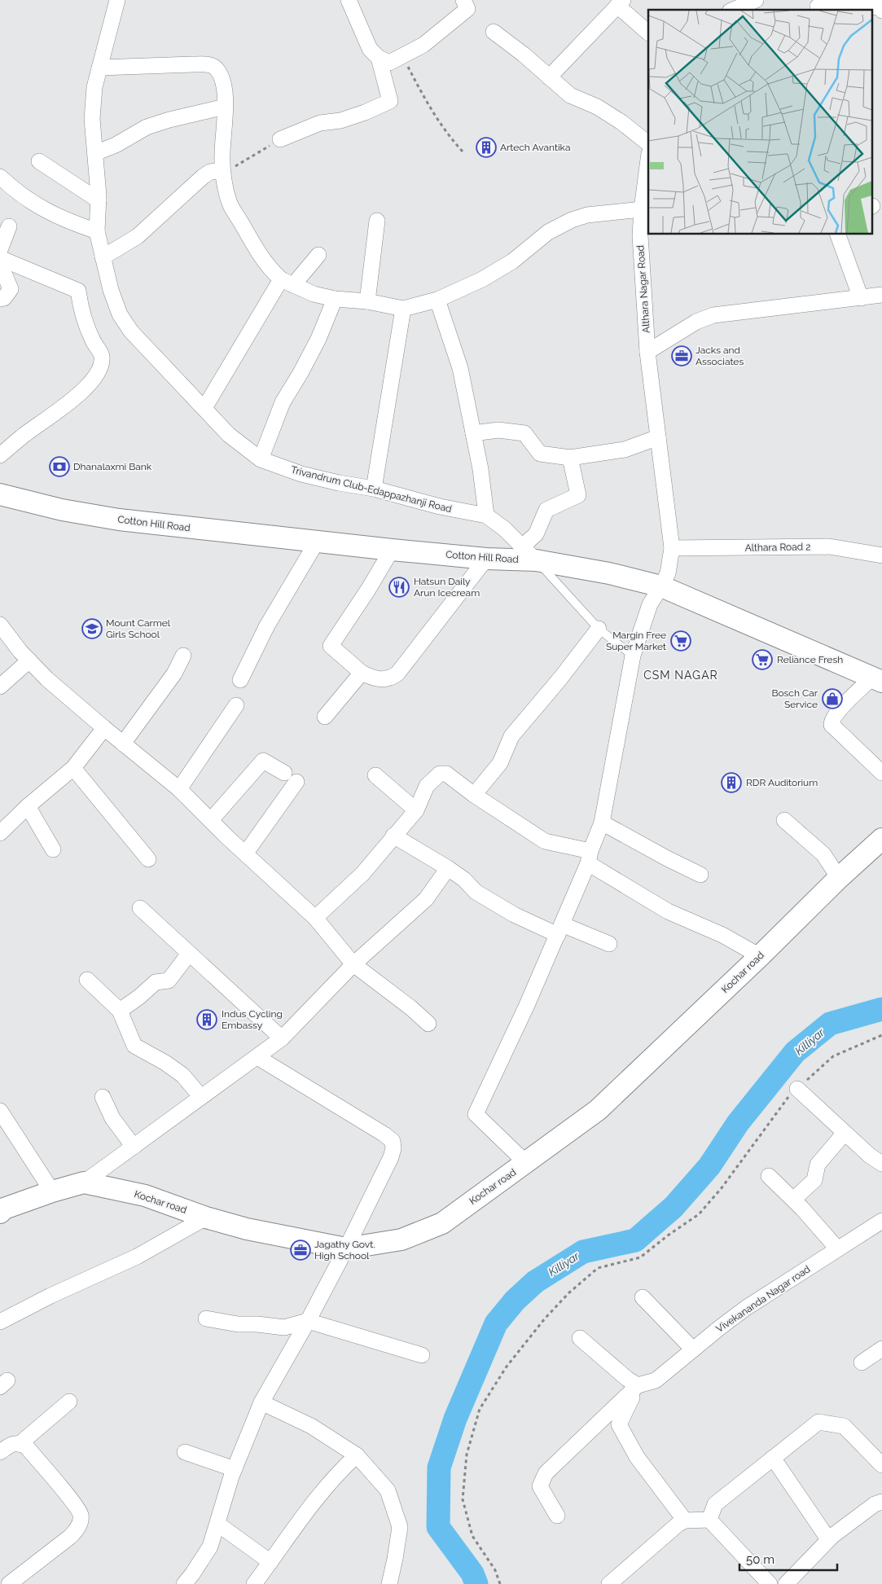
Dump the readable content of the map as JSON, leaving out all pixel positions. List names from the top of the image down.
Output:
{
  "streets": {
    "street": [
      "Althara Nagar Road",
      "Trivandrum Club-Edappazhanji Road",
      "Cotton Hill Road",
      "Althara Road 2",
      "Kochar road",
      "Vivekananda Nagar road"
    ]
  },
  "crossings": [
    ["Althara Nagar Road", "Cotton Hill Road"],
    ["Althara Nagar Road", "Althara Road 2"],
    ["Althara Nagar Road", "Kochar road"],
    ["Trivandrum Club-Edappazhanji Road", "Cotton Hill Road"]
  ],
  "districts": ["CSM NAGAR"],
  "water": ["Killiyar"],
  "places": {
    "building": ["Artech Avantika", "RDR Auditorium", "Indus Cycling Embassy"],
    "office": ["Jacks and Associates", "Jagathy Govt. High School"],
    "bank": ["Dhanalaxmi Bank"],
    "restaurant": ["Hatsun Daily Arun Icecream"],
    "school or university": ["Mount Carmel Girls School"],
    "supermarket": ["Margin Free Super Market", "Reliance Fresh"],
    "shop": ["Bosch Car Service"]
  },
  "scale_bar": "50 m"
}
